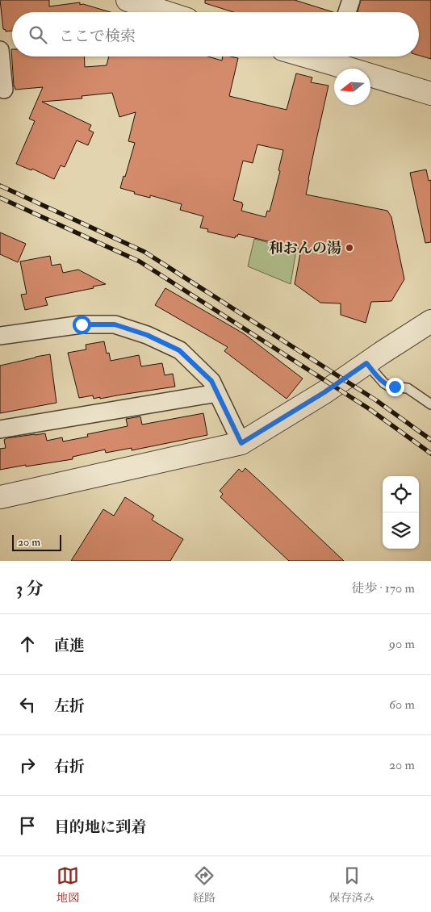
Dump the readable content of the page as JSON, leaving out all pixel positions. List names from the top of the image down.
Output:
{
  "places": ["和おんの湯"],
  "scale_bar": "20 m",
  "north": "left",
  "page": {
    "search": "ここで検索",
    "scale": "20 m",
    "heading": ["3 分", "徒歩 · 170 m"],
    "list": [
      ["直進", "90 m"],
      ["左折", "60 m"],
      ["右折", "20 m"],
      "目的地に到着"
    ],
    "nav": ["地図", "経路", "保存済み"]
  }
}
